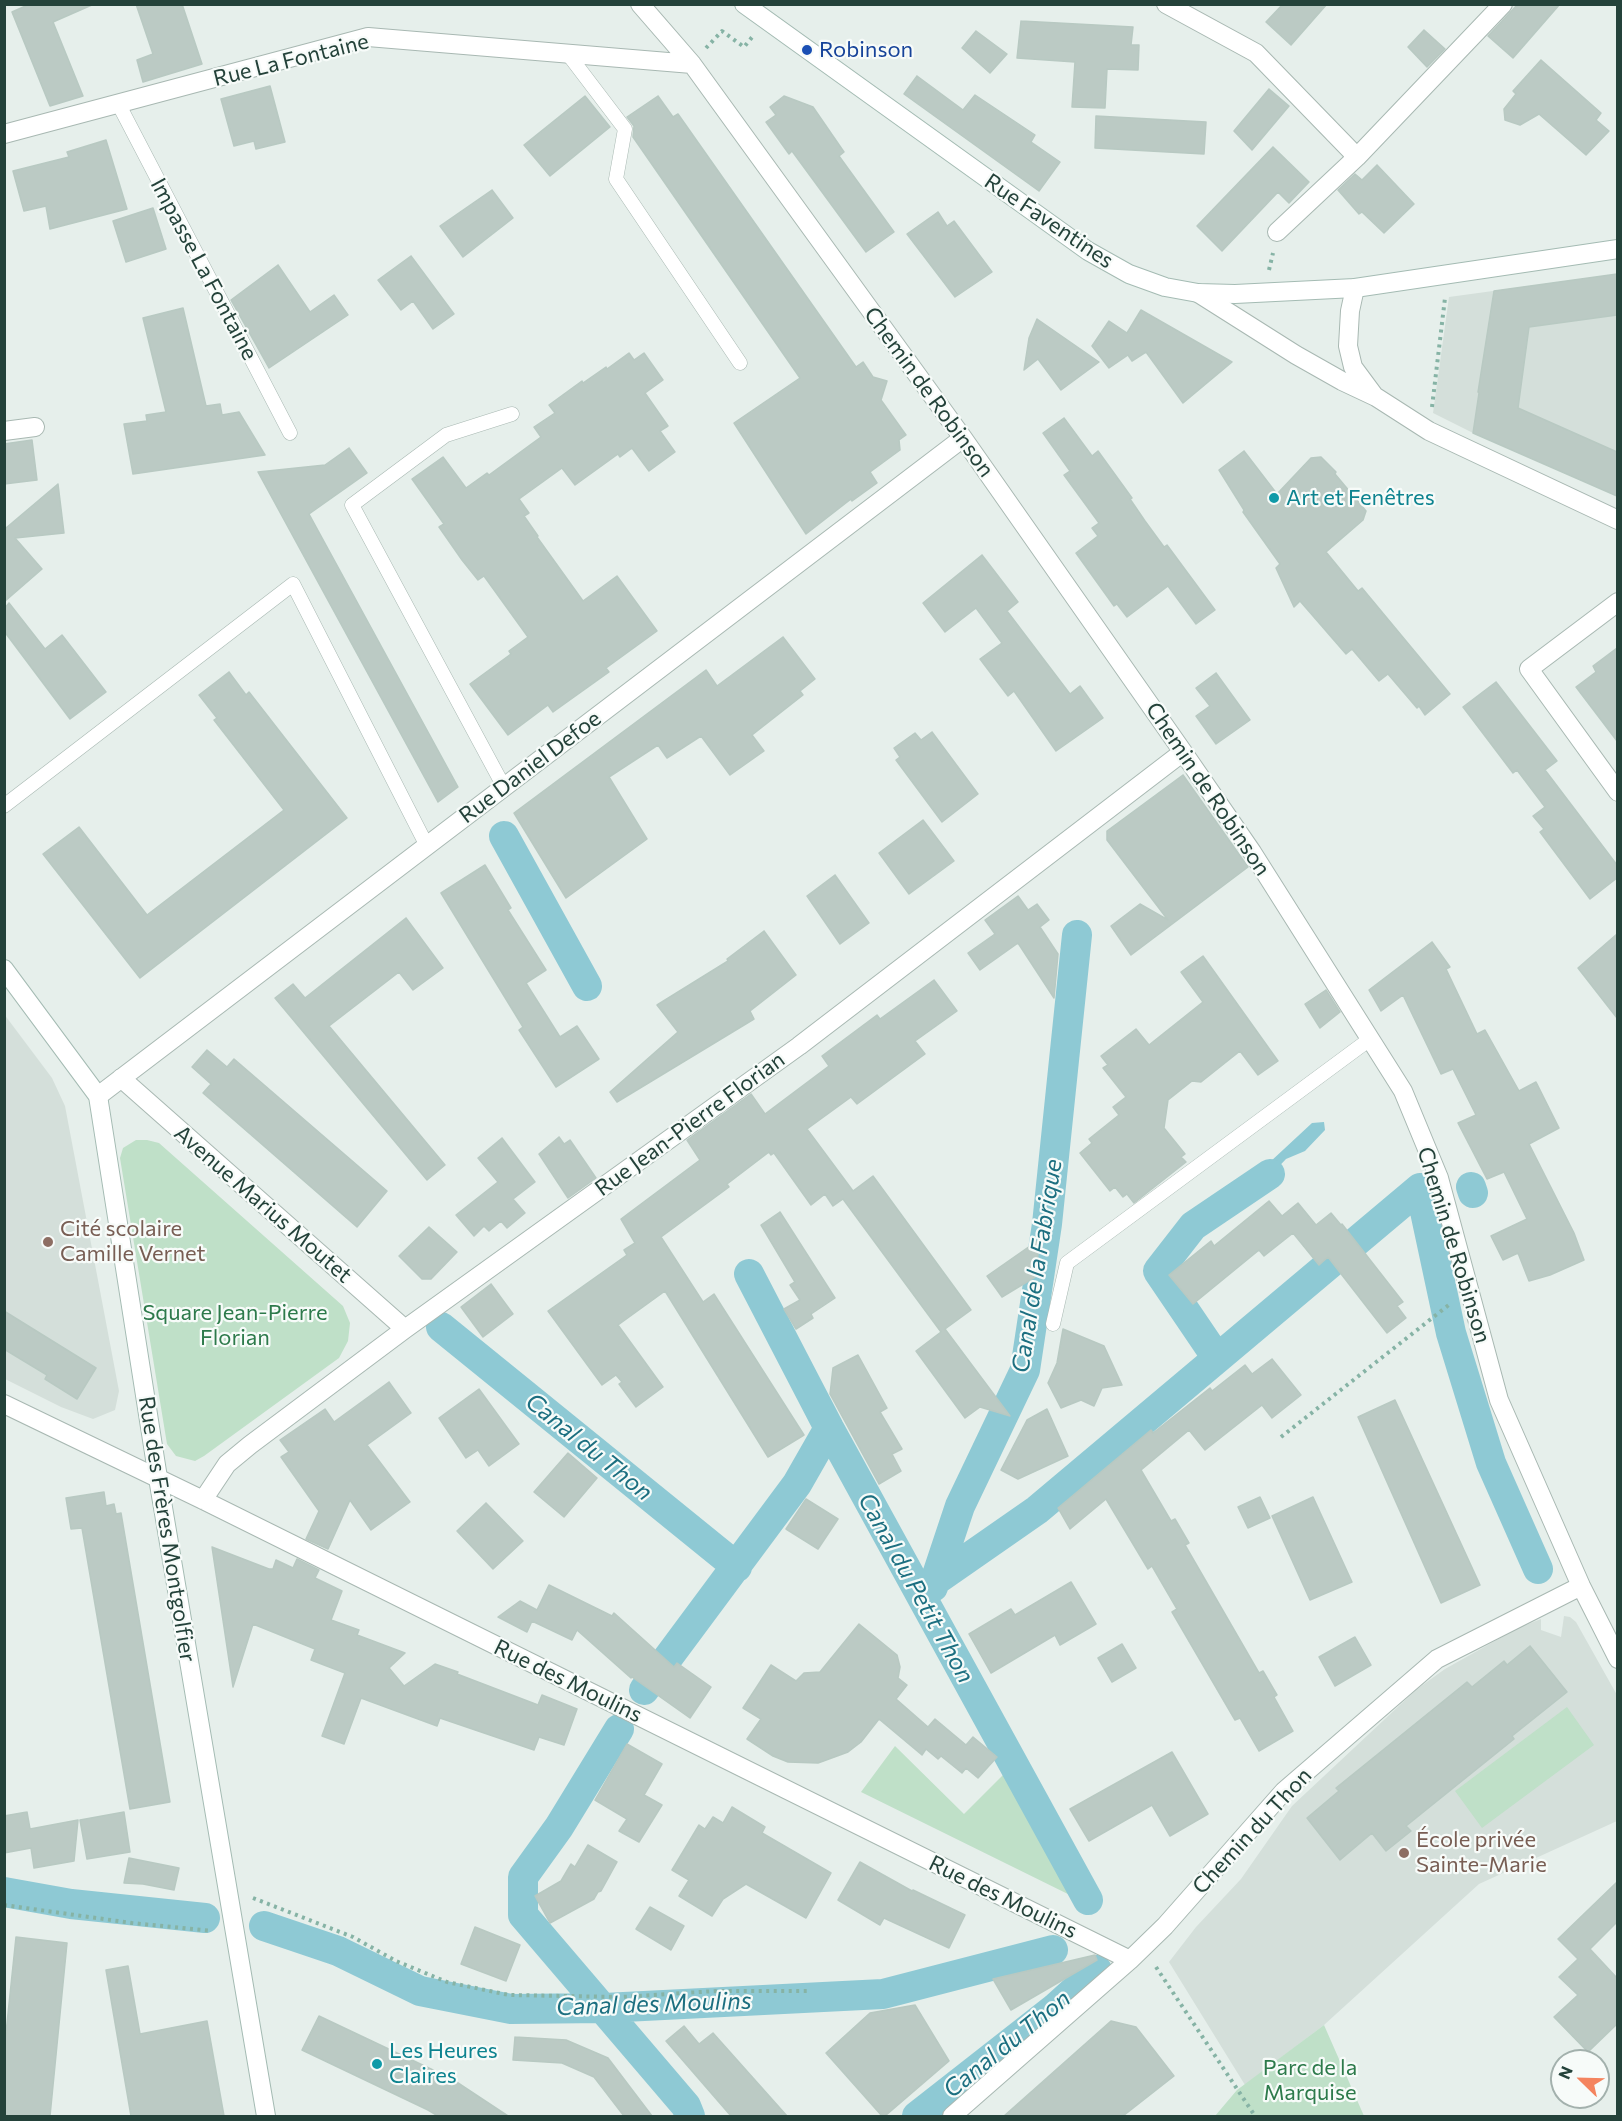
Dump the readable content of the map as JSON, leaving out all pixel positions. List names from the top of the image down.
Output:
{
  "streets": {
    "street": [
      "Rue La Fontaine",
      "Rue Faventines",
      "Chemin de Robinson",
      "Rue Daniel Defoe",
      "Rue Jean-Pierre Florian",
      "Avenue Marius Moutet",
      "Rue des Frères Montgolfier",
      "Rue des Moulins",
      "Chemin du Thon"
    ],
    "lane": ["Impasse La Fontaine"]
  },
  "crossings": [
    ["Rue La Fontaine", "Impasse La Fontaine"],
    ["Rue La Fontaine", "Chemin de Robinson"],
    ["Chemin de Robinson", "Rue Daniel Defoe"],
    ["Chemin de Robinson", "Rue Jean-Pierre Florian"],
    ["Chemin de Robinson", "Chemin du Thon"],
    ["Rue Daniel Defoe", "Avenue Marius Moutet"],
    ["Rue Daniel Defoe", "Rue des Frères Montgolfier"],
    ["Rue Jean-Pierre Florian", "Avenue Marius Moutet"],
    ["Rue Jean-Pierre Florian", "Rue des Moulins"],
    ["Rue des Frères Montgolfier", "Rue des Moulins"],
    ["Rue des Moulins", "Chemin du Thon"]
  ],
  "water": [
    "Canal de la Fabrique",
    "Canal du Thon",
    "Canal du Petit Thon",
    "Canal des Moulins"
  ],
  "parks": ["Square Jean-Pierre Florian", "Parc de la Marquise"],
  "places": [
    "Robinson",
    "Art et Fenêtres",
    "Cité scolaire Camille Vernet",
    "École privée Sainte-Marie",
    "Les Heures Claires"
  ],
  "north": "top left"
}
